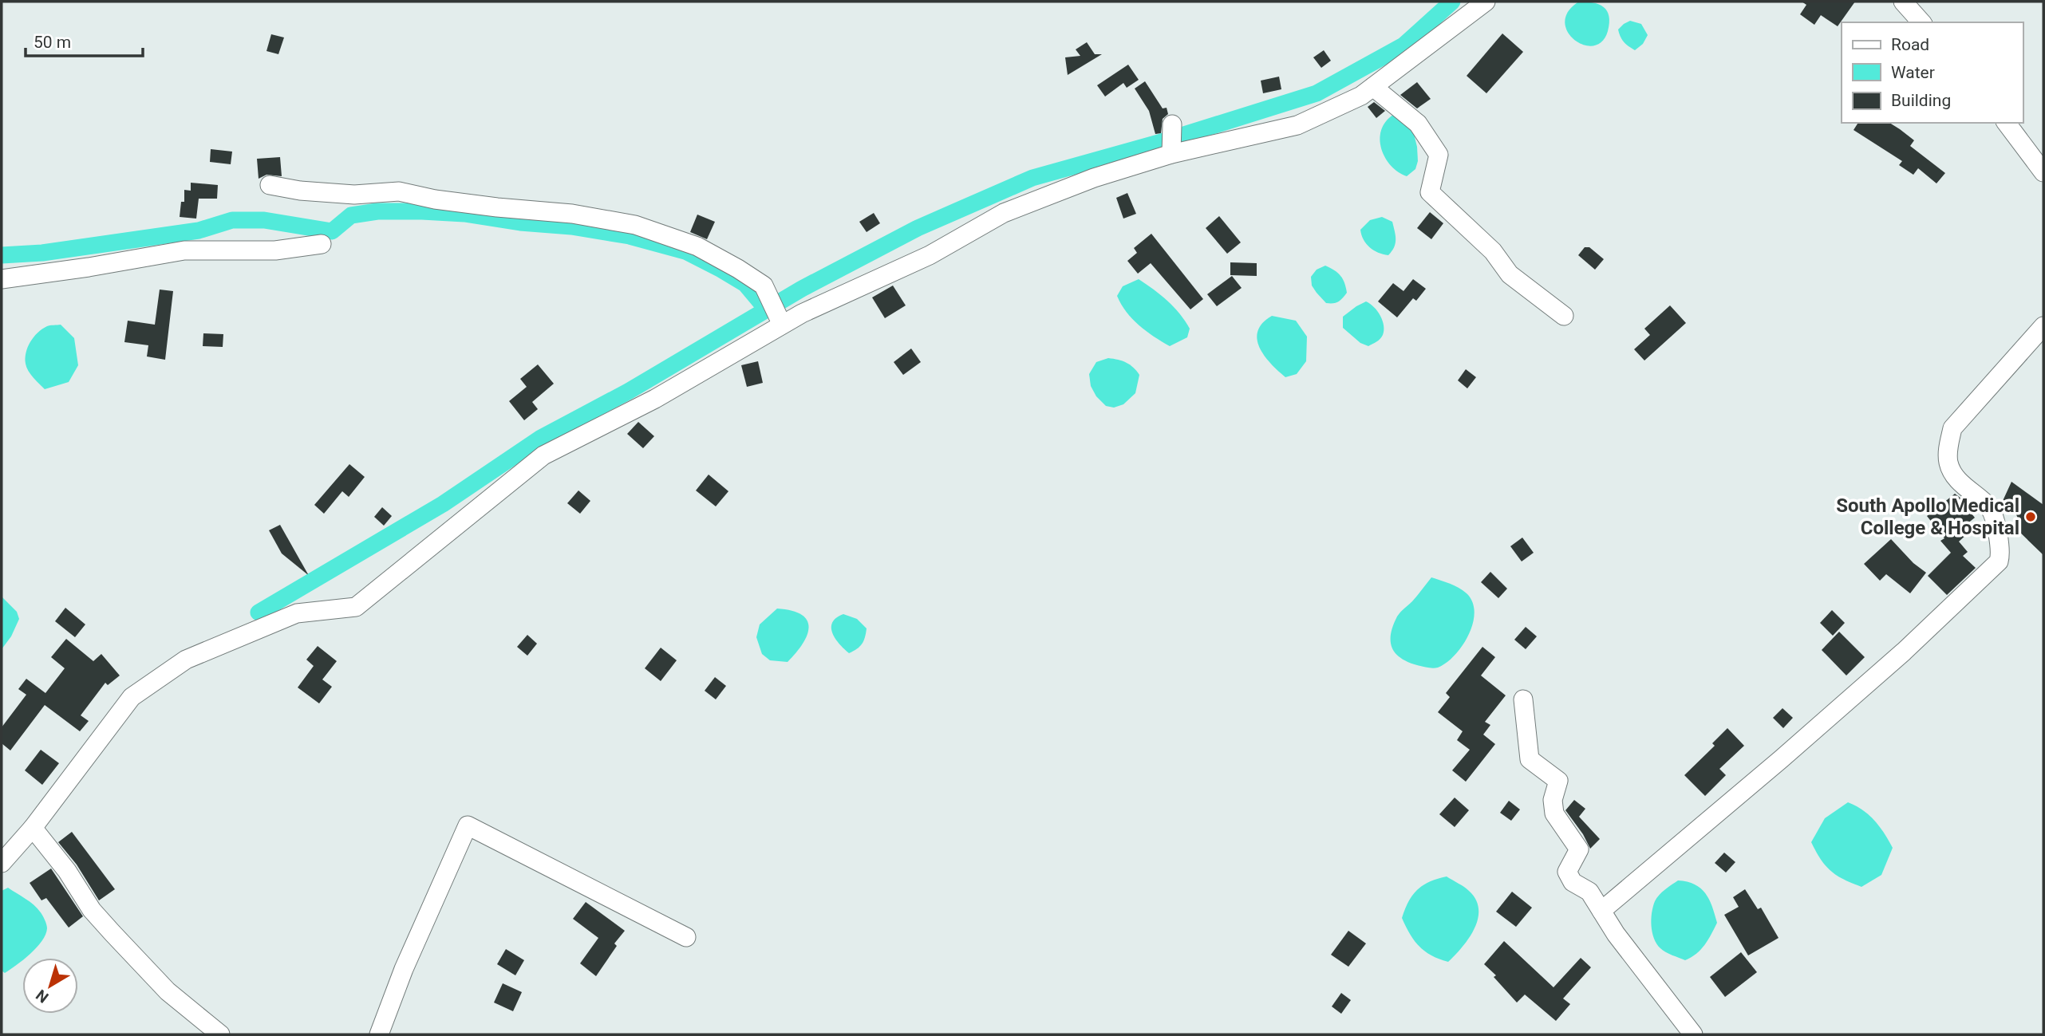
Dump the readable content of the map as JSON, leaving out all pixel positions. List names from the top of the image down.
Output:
{
  "places": ["South Apollo Medical College & Hospital"],
  "legend": ["Road", "Water", "Building"],
  "scale_bar": "50 m",
  "north": "bottom left"
}
